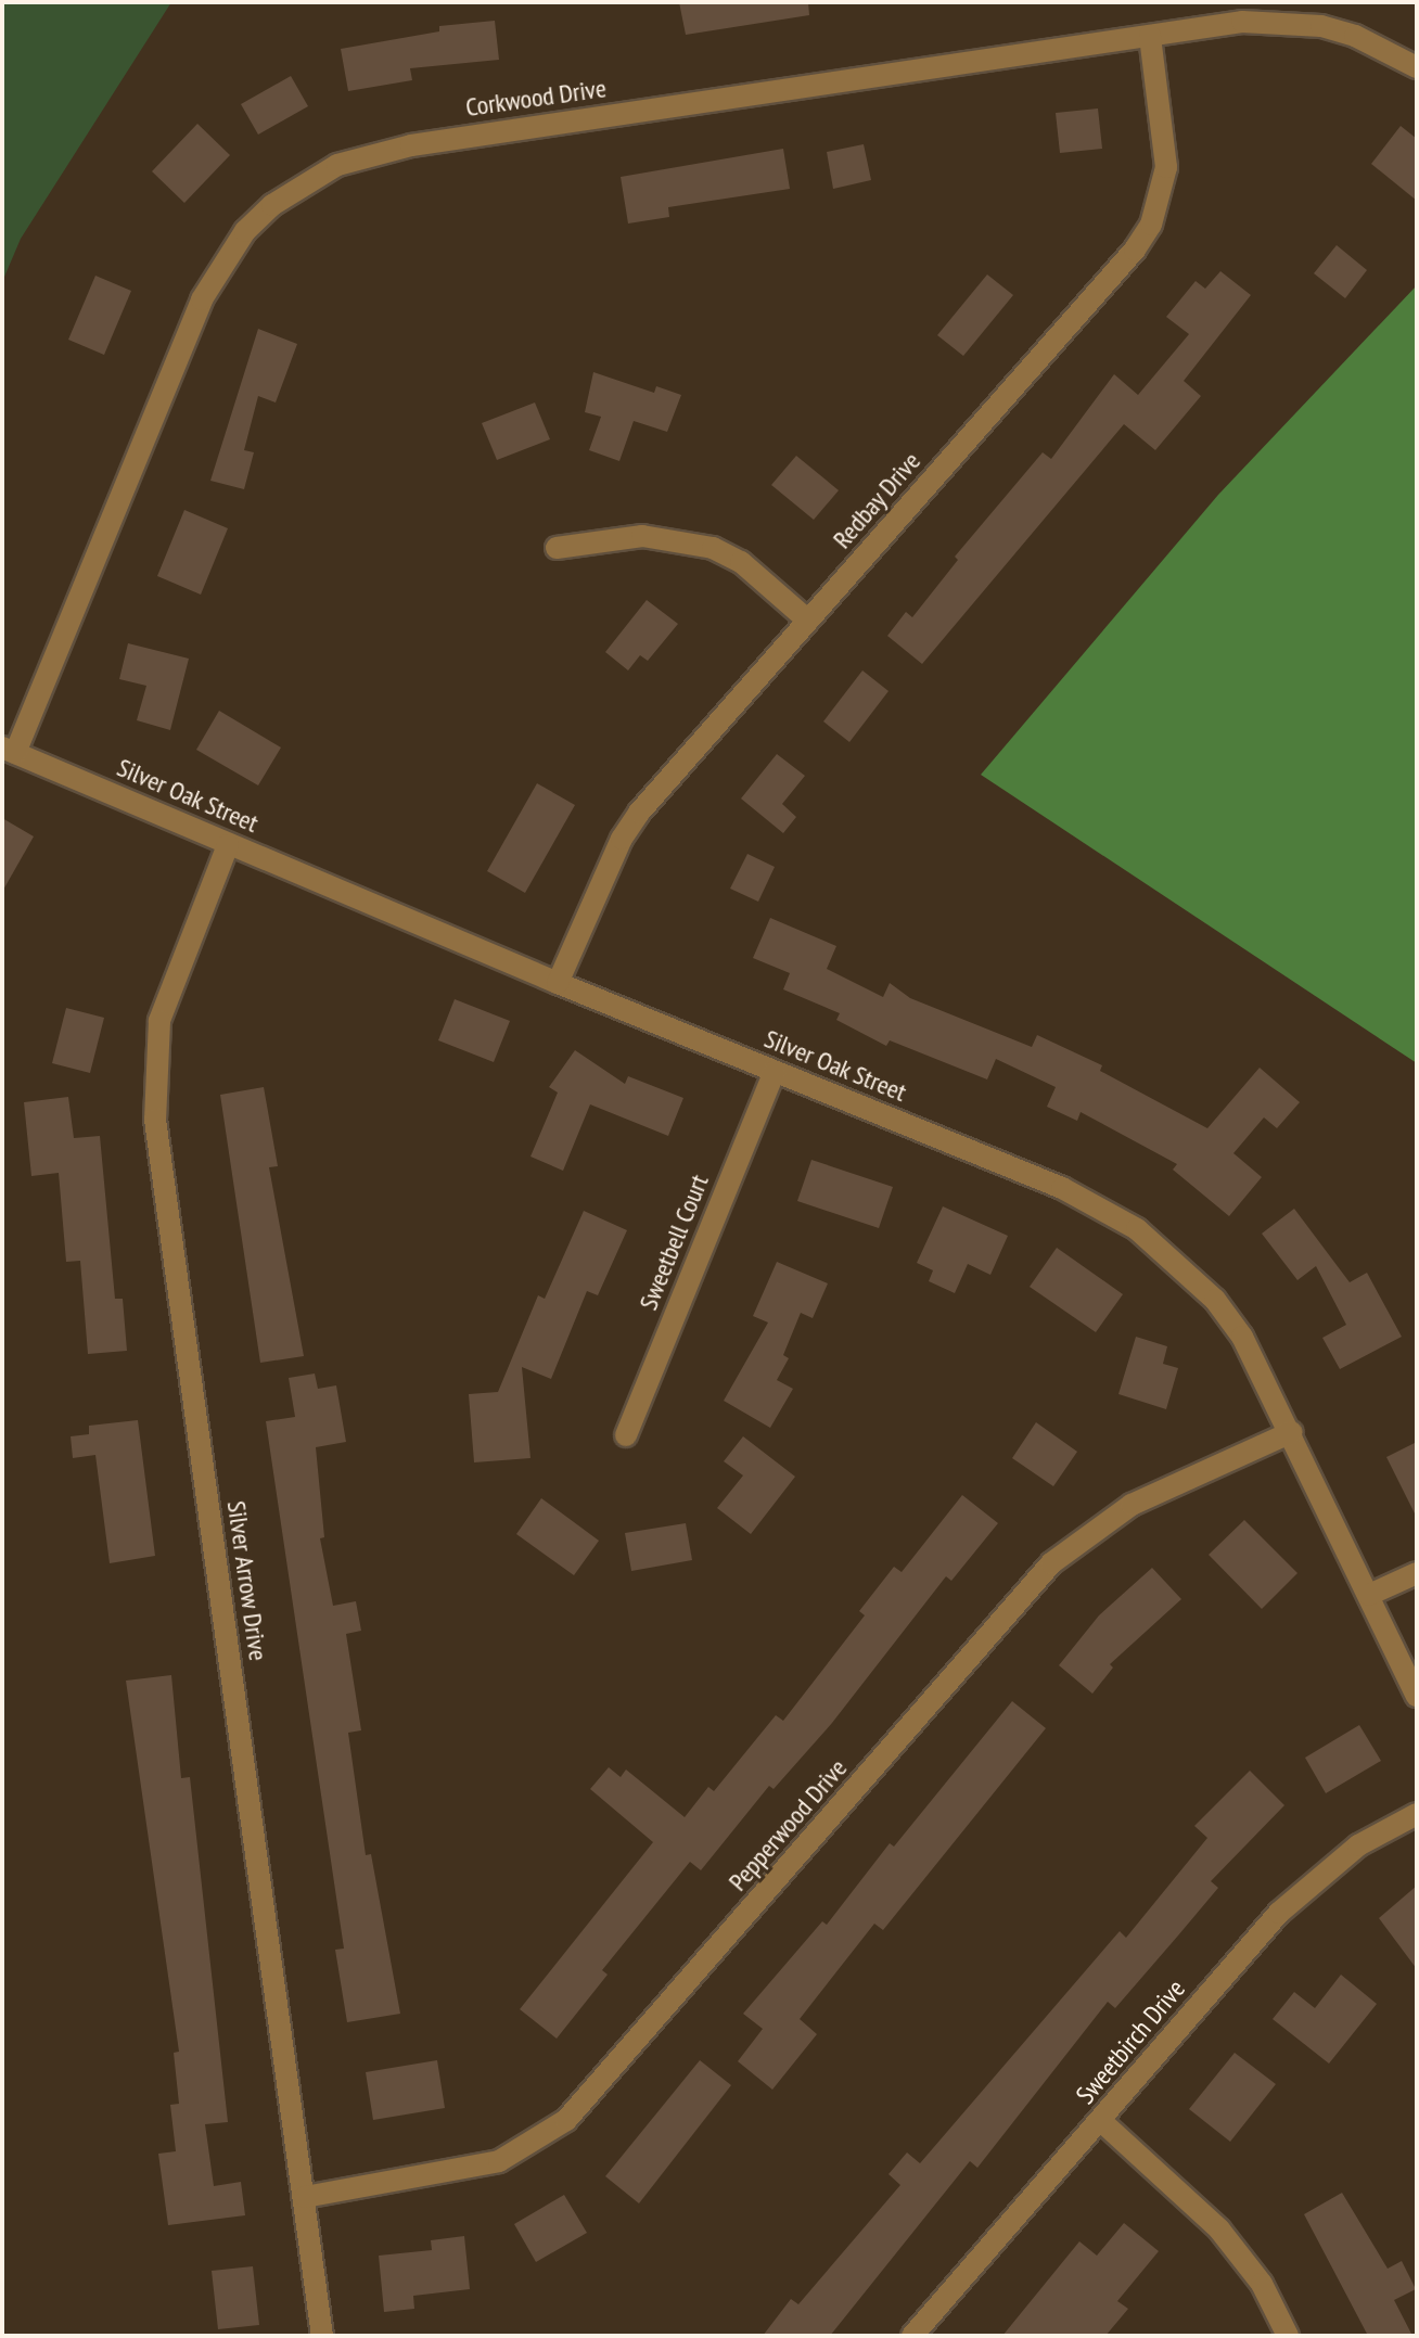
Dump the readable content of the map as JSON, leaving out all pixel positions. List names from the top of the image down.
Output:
{
  "streets": {
    "street": [
      "Corkwood Drive",
      "Redbay Drive",
      "Silver Oak Street",
      "Sweetbell Court",
      "Silver Arrow Drive",
      "Pepperwood Drive",
      "Sweetbirch Drive"
    ]
  },
  "crossings": [
    ["Corkwood Drive", "Redbay Drive"],
    ["Corkwood Drive", "Silver Oak Street"],
    ["Redbay Drive", "Silver Oak Street"],
    ["Silver Oak Street", "Sweetbell Court"],
    ["Silver Oak Street", "Silver Arrow Drive"],
    ["Silver Oak Street", "Pepperwood Drive"],
    ["Silver Arrow Drive", "Pepperwood Drive"]
  ]
}
